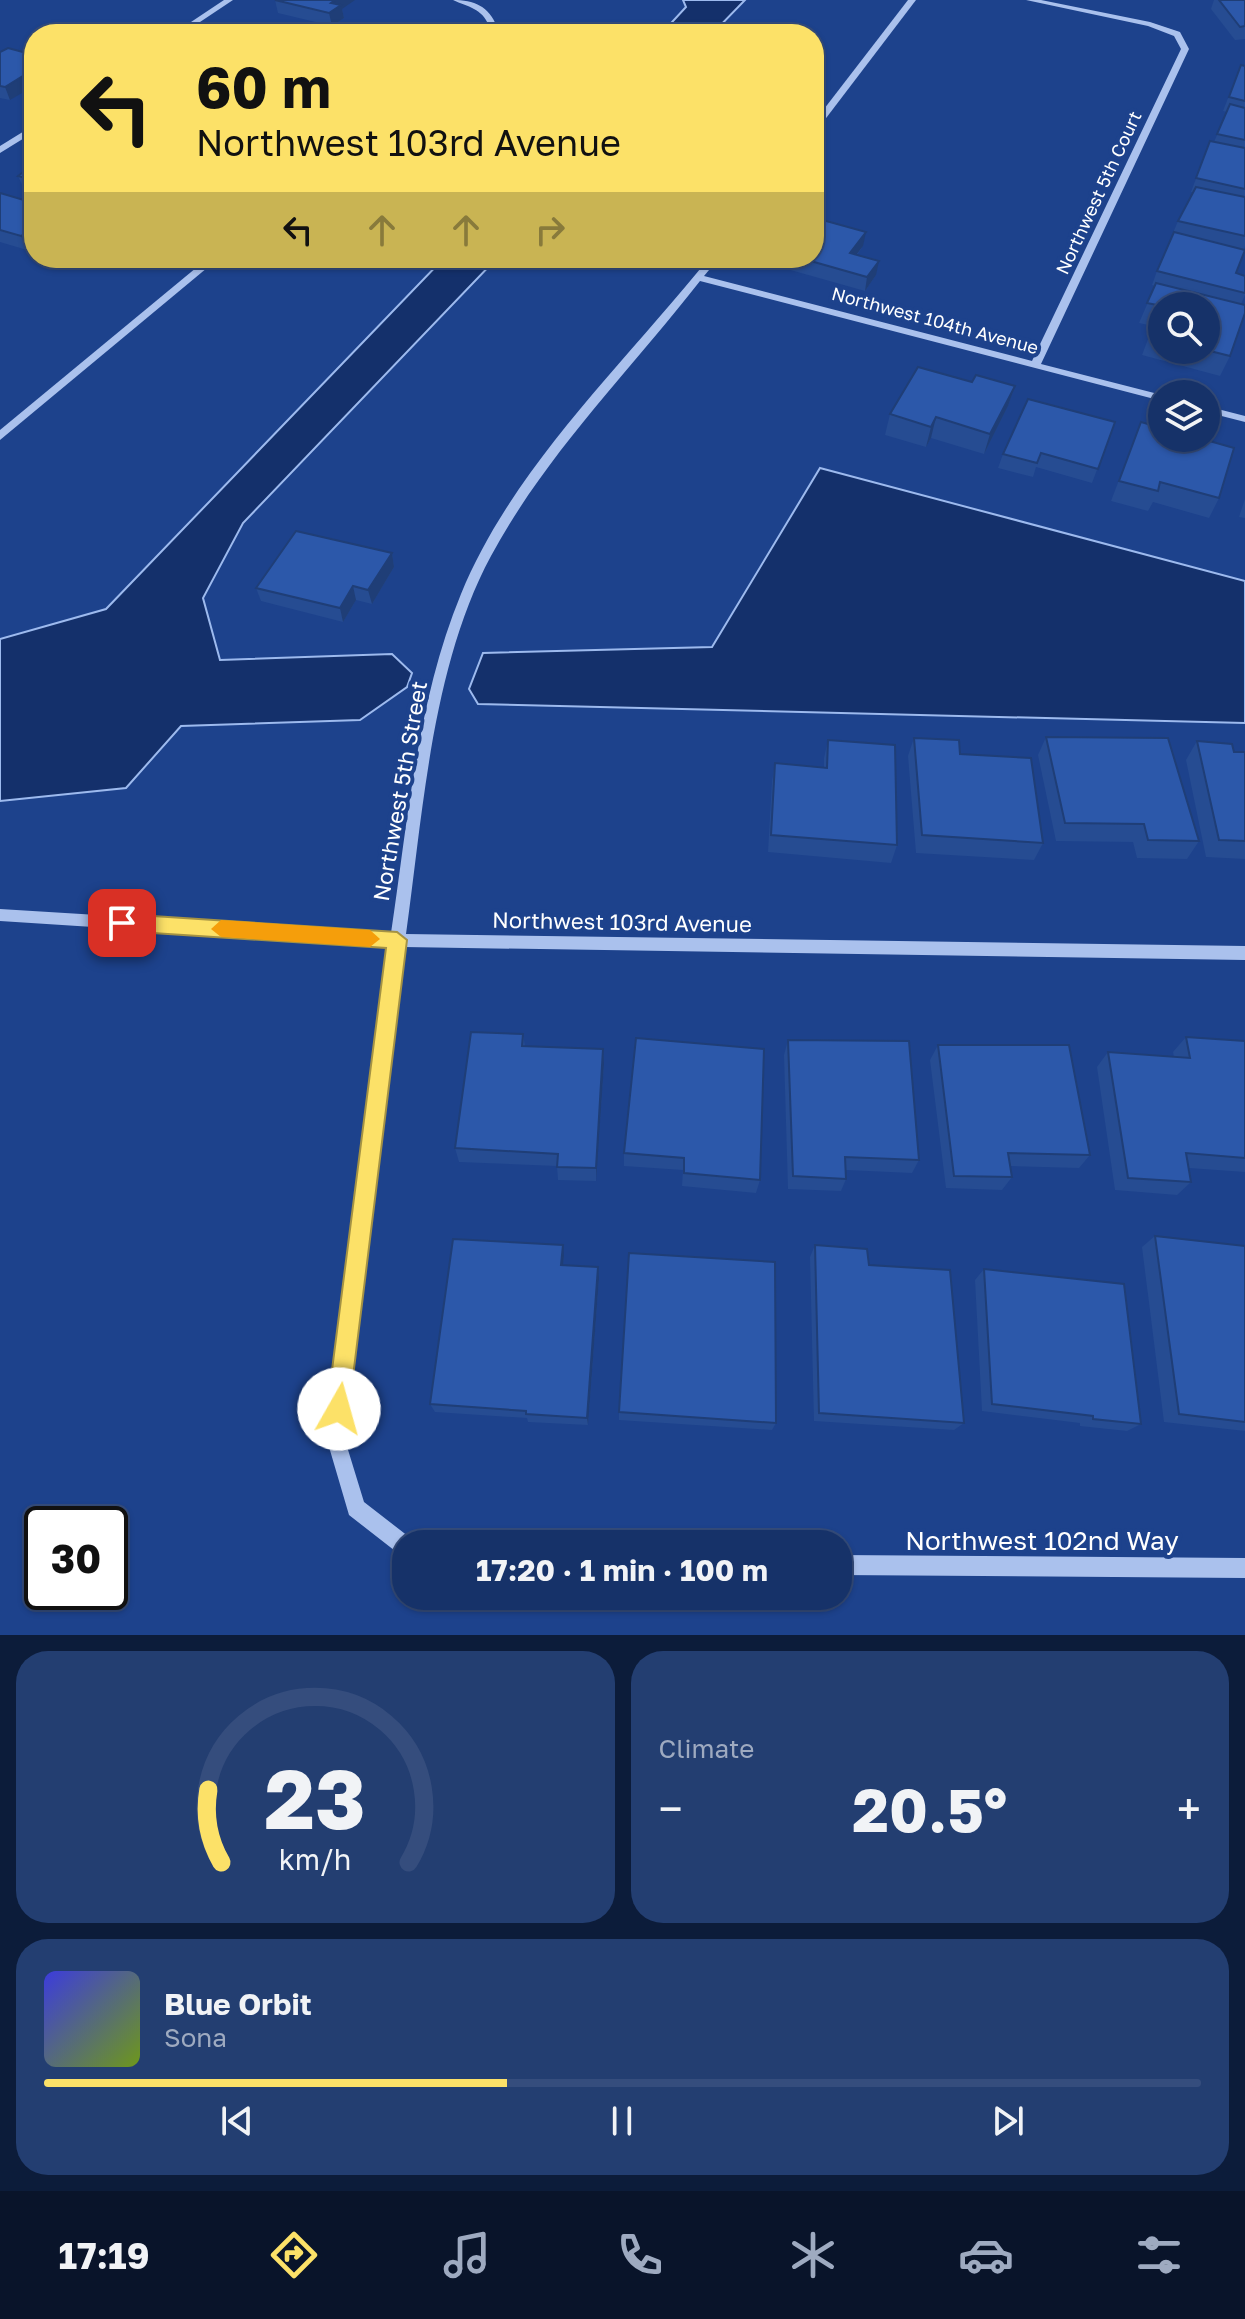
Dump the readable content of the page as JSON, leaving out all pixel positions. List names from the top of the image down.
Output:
{
  "streets": {
    "street": [
      "Northwest 5th Court",
      "Northwest 104th Avenue",
      "Northwest 5th Street",
      "Northwest 103rd Avenue",
      "Northwest 102nd Way"
    ]
  },
  "crossings": [
    ["Northwest 5th Court", "Northwest 104th Avenue"],
    ["Northwest 104th Avenue", "Northwest 5th Street"],
    ["Northwest 5th Street", "Northwest 103rd Avenue"]
  ],
  "page": {
    "turn": ["60 m", "Northwest 103rd Avenue"],
    "limit": "30",
    "trip": "17:20 · 1 min · 100 m",
    "tile": "Climate",
    "heat": ["−", "20.5°", "+"],
    "song": ["Blue Orbit", "Sona"],
    "tabs": "17:19",
    "gauge": ["23", "km/h"]
  }
}
